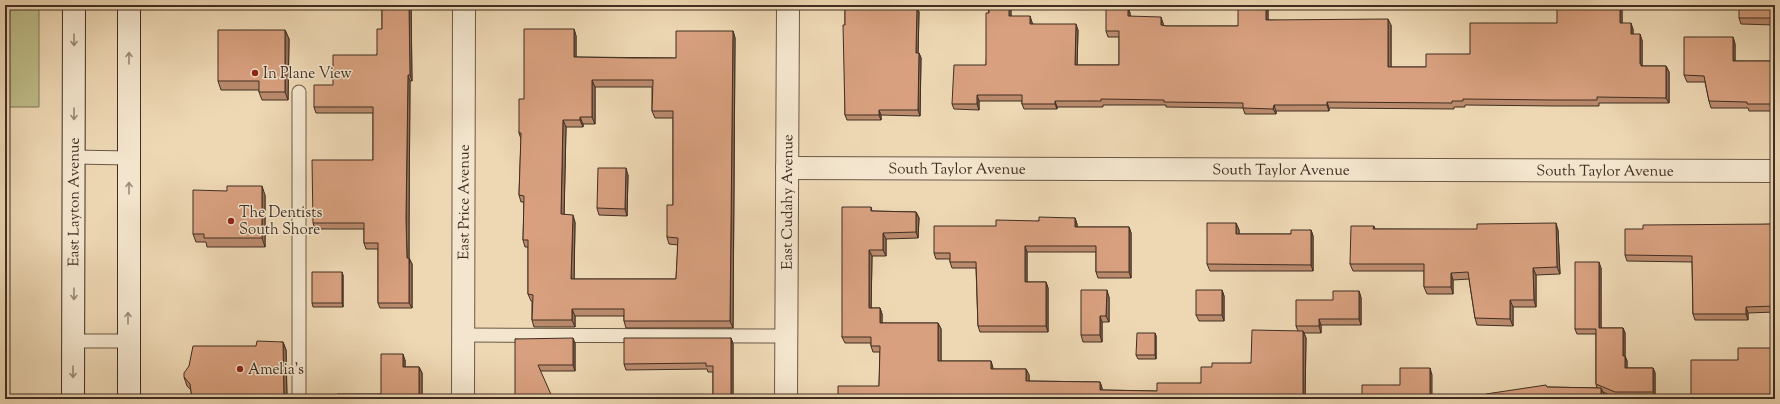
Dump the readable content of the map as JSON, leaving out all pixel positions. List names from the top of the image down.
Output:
{
  "streets": {
    "street": [
      "South Taylor Avenue",
      "East Layton Avenue",
      "East Price Avenue",
      "East Cudahy Avenue"
    ]
  },
  "crossings": [
    ["South Taylor Avenue", "East Cudahy Avenue"]
  ],
  "places": ["In Plane View", "The Dentists South Shore", "Amelia's"]
}
